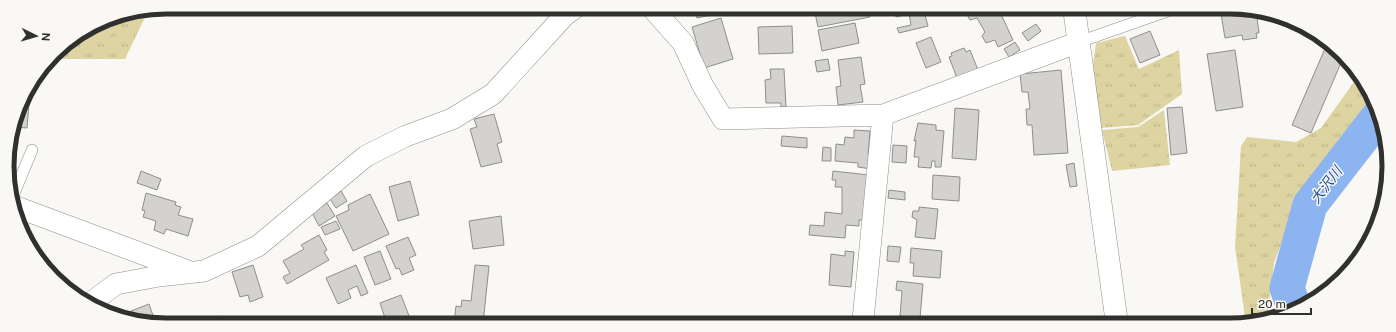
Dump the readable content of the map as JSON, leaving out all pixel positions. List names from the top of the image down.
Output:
{
  "water": ["大沢川"],
  "scale_bar": "20 m",
  "north": "right"
}
